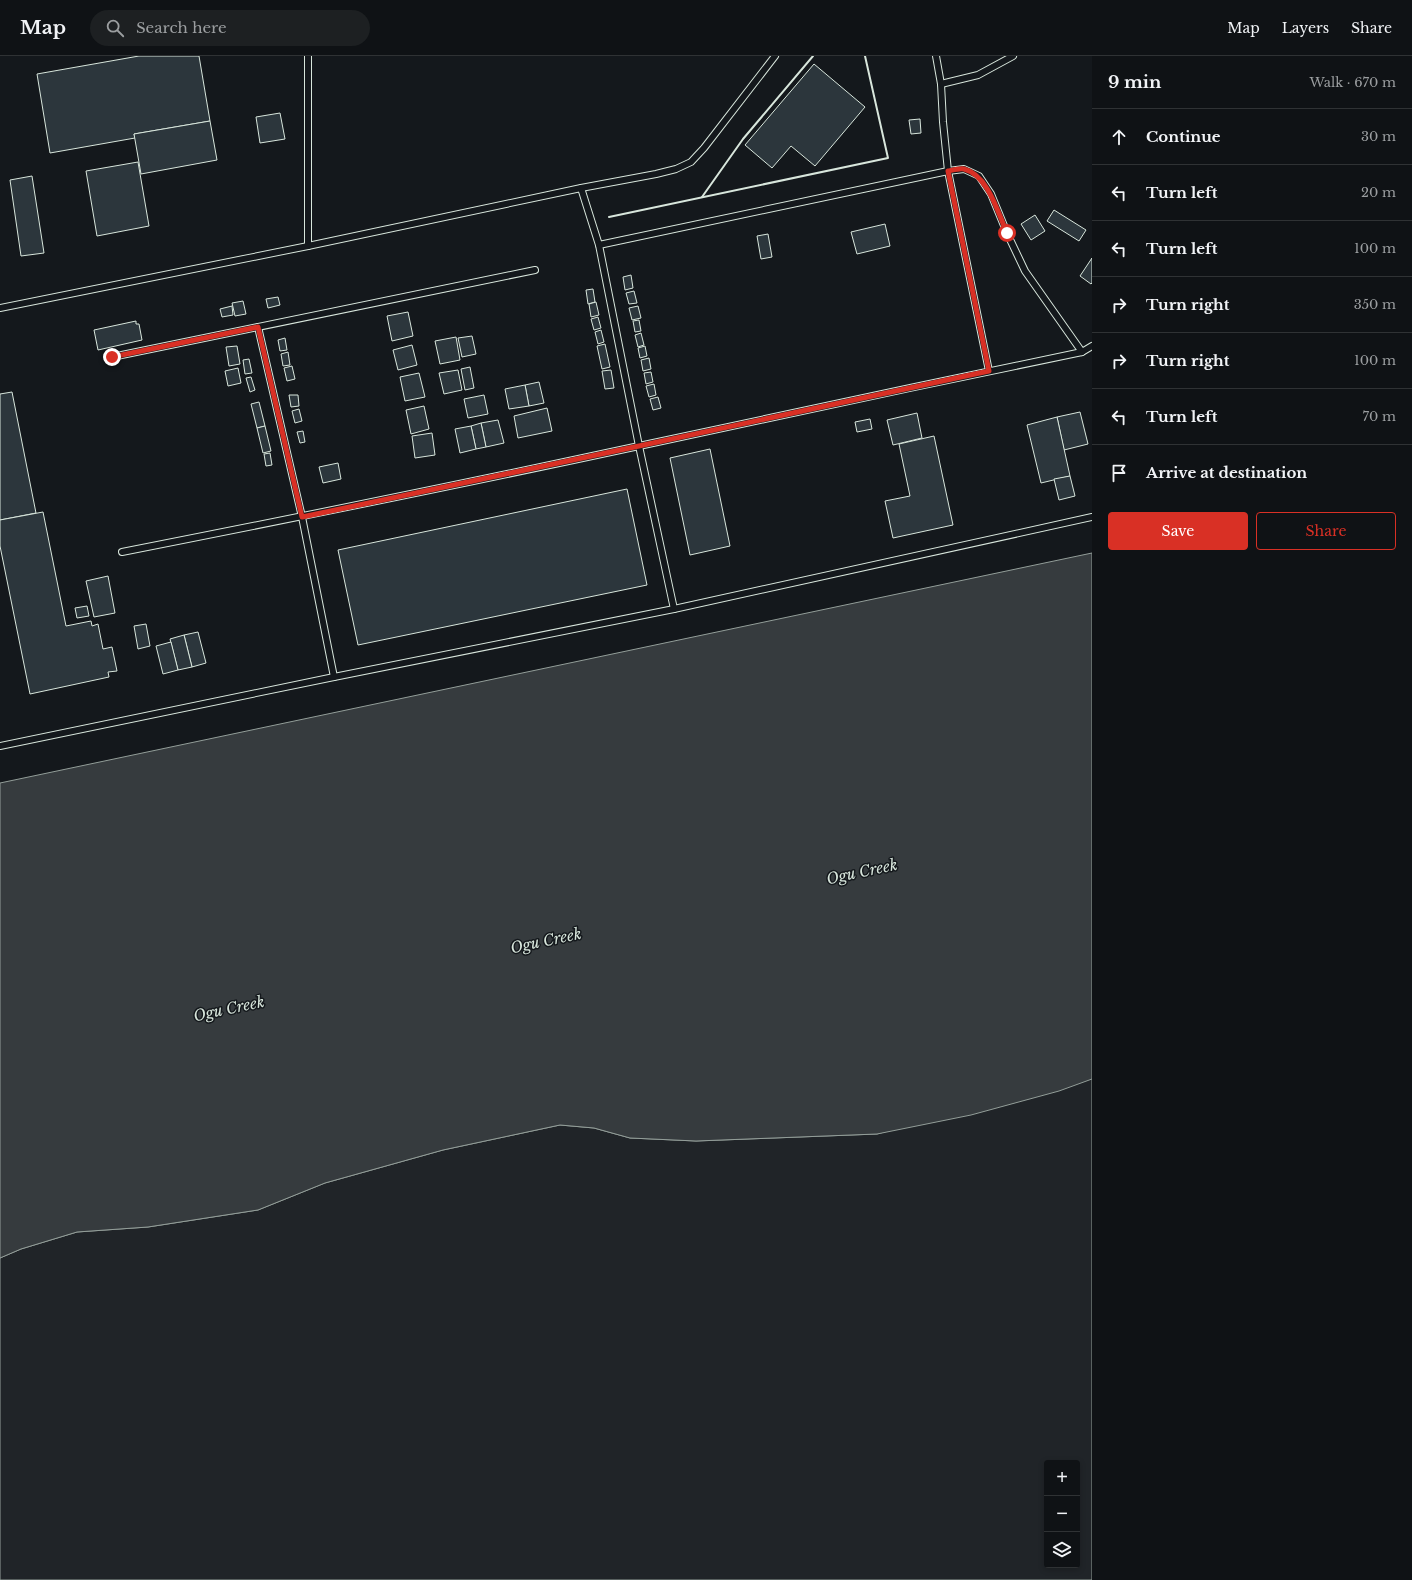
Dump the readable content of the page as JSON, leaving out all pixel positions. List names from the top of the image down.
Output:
{
  "water": ["Ogu Creek"],
  "page": {
    "header": "Map",
    "search": "Search here",
    "nav": ["Map", "Layers", "Share"],
    "heading": ["9 min", "Walk · 670 m"],
    "list": [
      ["Continue", "30 m"],
      ["Turn left", "20 m"],
      ["Turn left", "100 m"],
      ["Turn right", "350 m"],
      ["Turn right", "100 m"],
      ["Turn left", "70 m"],
      "Arrive at destination"
    ],
    "buttons": ["Save", "Share"],
    "map_buttons": ["+", "−"]
  }
}
